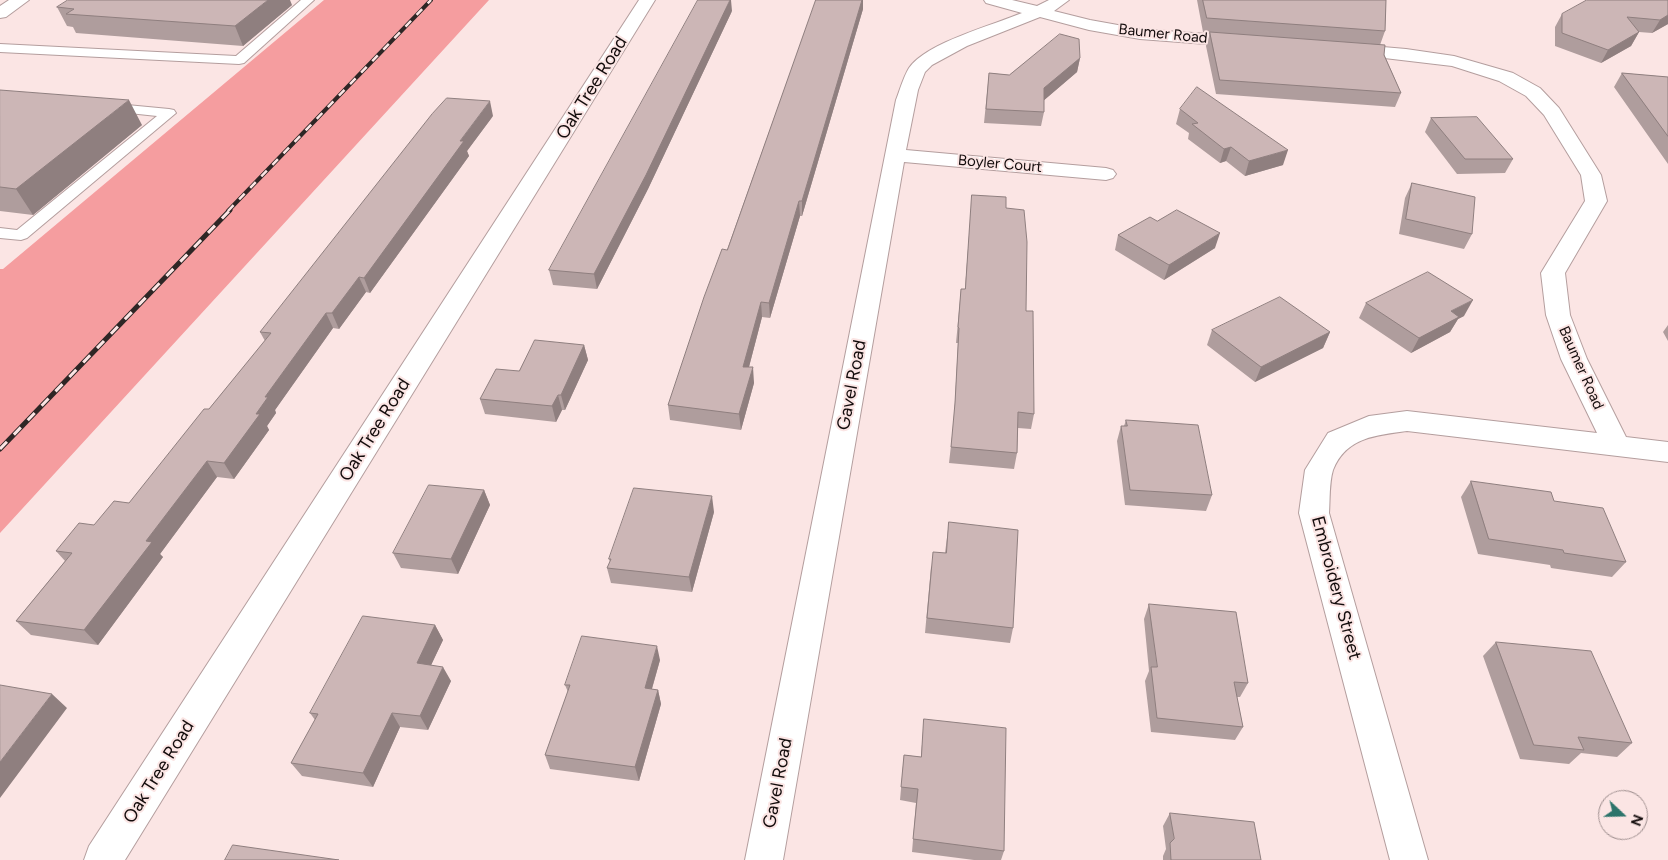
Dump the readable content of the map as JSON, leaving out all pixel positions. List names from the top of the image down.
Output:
{
  "streets": {
    "street": [
      "Baumer Road",
      "Oak Tree Road",
      "Boyler Court",
      "Gavel Road",
      "Embroidery Street"
    ]
  },
  "crossings": [
    ["Baumer Road", "Gavel Road"],
    ["Baumer Road", "Embroidery Street"],
    ["Boyler Court", "Gavel Road"]
  ],
  "north": "right"
}
